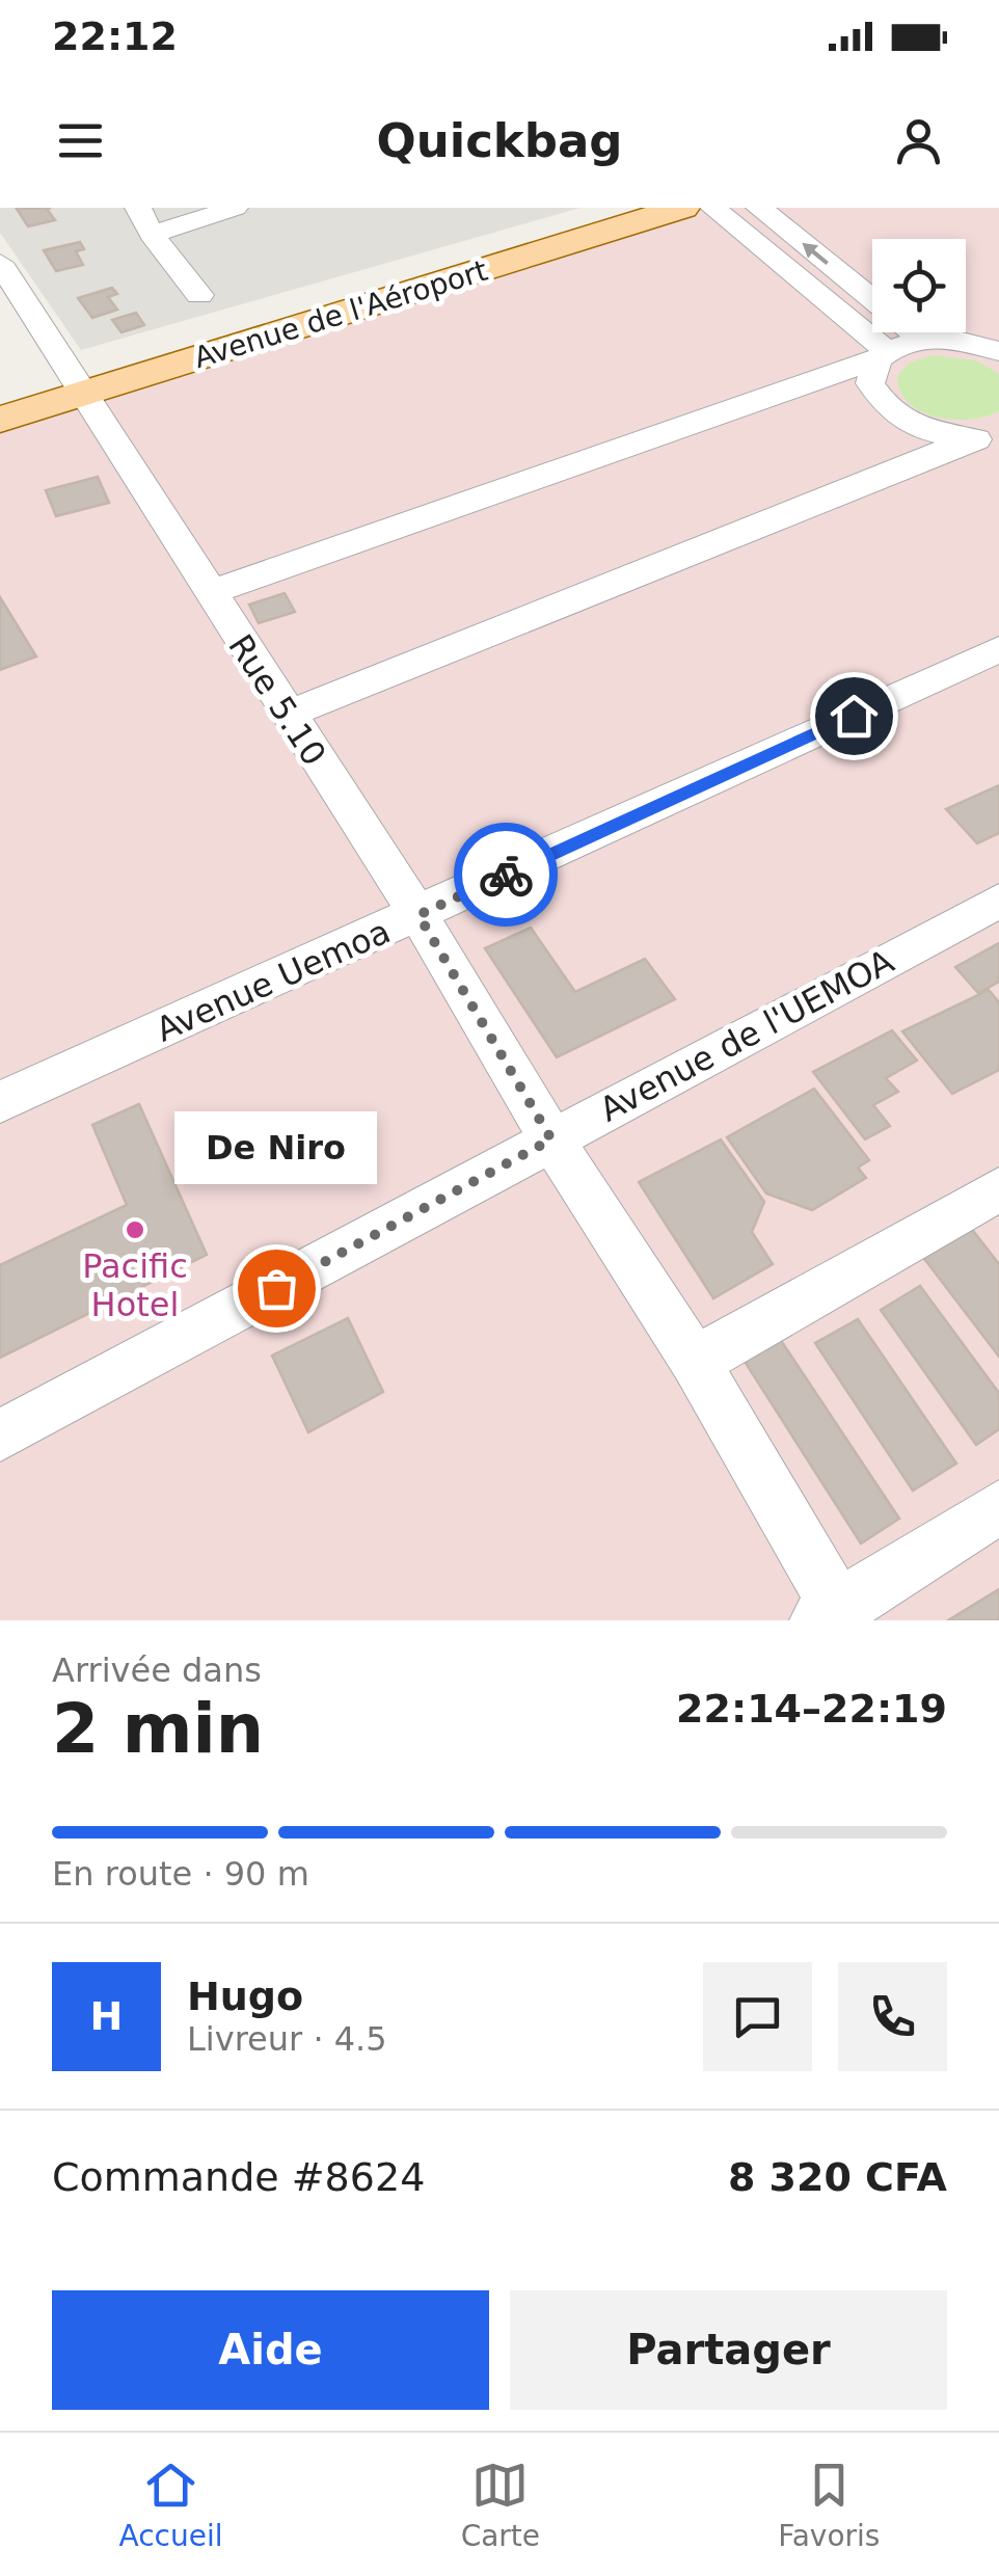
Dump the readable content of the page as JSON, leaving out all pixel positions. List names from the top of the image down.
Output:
{
  "streets": {
    "main road": ["Avenue de l'Aéroport"],
    "street": ["Rue 5.10", "Avenue Uemoa", "Avenue de l'UEMOA"]
  },
  "crossings": [
    ["Avenue de l'Aéroport", "Rue 5.10"],
    ["Rue 5.10", "Avenue Uemoa"],
    ["Rue 5.10", "Avenue de l'UEMOA"]
  ],
  "places": ["Pacific Hotel", "De Niro"],
  "page": {
    "status": "22:12",
    "header": "Quickbag",
    "bubble": "De Niro",
    "heading": ["2 min", "Arrivée dans", "22:14–22:19"],
    "panel": [
      "Hugo",
      "Livreur · 4.5",
      "Commande #8624",
      "8 320 CFA"
    ],
    "bar": "En route · 90 m",
    "round": "H",
    "buttons": ["Aide", "Partager"],
    "tabs": ["Accueil", "Carte", "Favoris"]
  }
}
